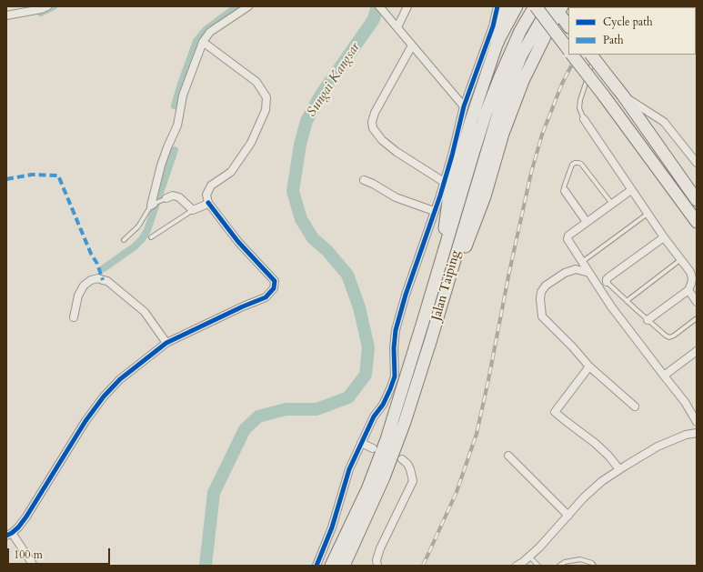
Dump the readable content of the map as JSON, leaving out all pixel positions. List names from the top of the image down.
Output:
{
  "streets": {
    "highway": ["Jalan Taiping"]
  },
  "water": ["Sungai Kangsar"],
  "legend": ["Cycle path", "Path"],
  "scale_bar": "100 m"
}
